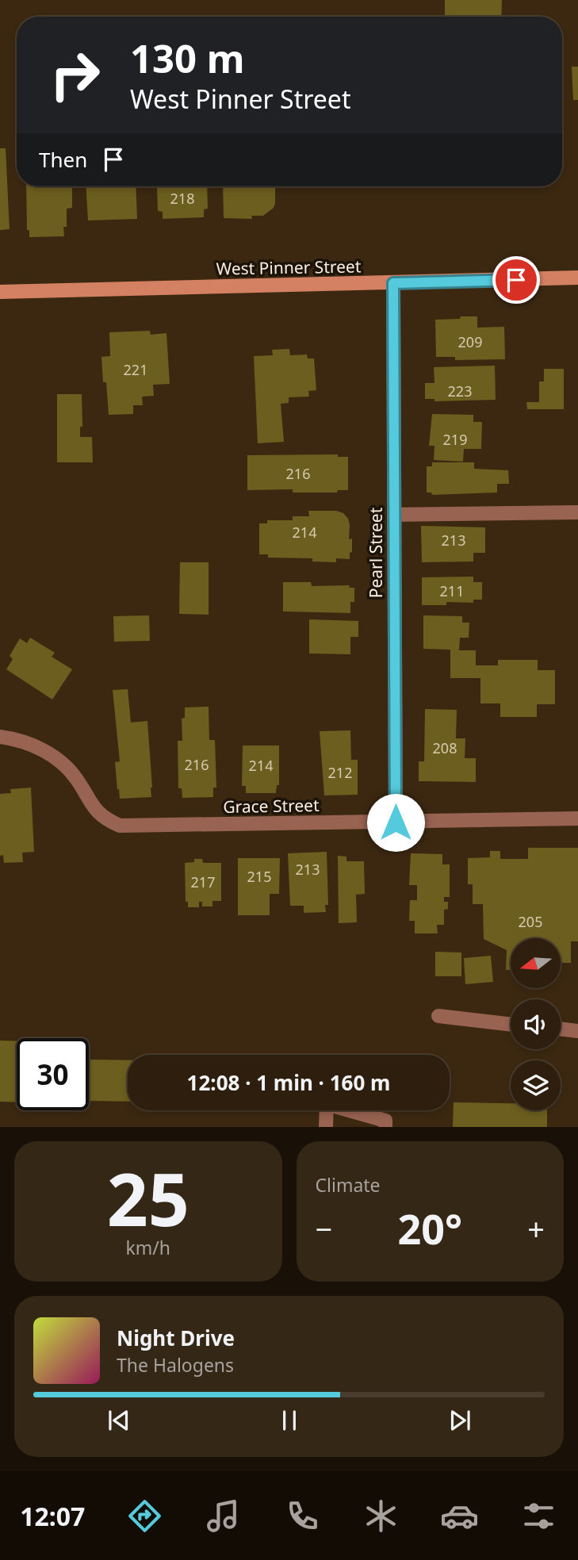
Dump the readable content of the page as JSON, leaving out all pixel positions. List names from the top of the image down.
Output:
{
  "streets": {
    "main road": ["West Pinner Street"],
    "street": ["Pearl Street", "Grace Street"]
  },
  "crossings": [
    ["West Pinner Street", "Pearl Street"],
    ["Pearl Street", "Grace Street"]
  ],
  "house_numbers": [
    "218",
    "209",
    "221",
    "223",
    "219",
    "216",
    "214",
    "213",
    "211",
    "208",
    "216",
    "214",
    "212",
    "213",
    "215",
    "217",
    "205"
  ],
  "north": "left",
  "page": {
    "turn": ["130 m", "West Pinner Street"],
    "then": "Then",
    "limit": "30",
    "trip": "12:08 · 1 min · 160 m",
    "tile": [
      ["25", "km/h"],
      "Climate"
    ],
    "heat": ["−", "20°", "+"],
    "song": ["Night Drive", "The Halogens"],
    "tabs": "12:07"
  }
}
